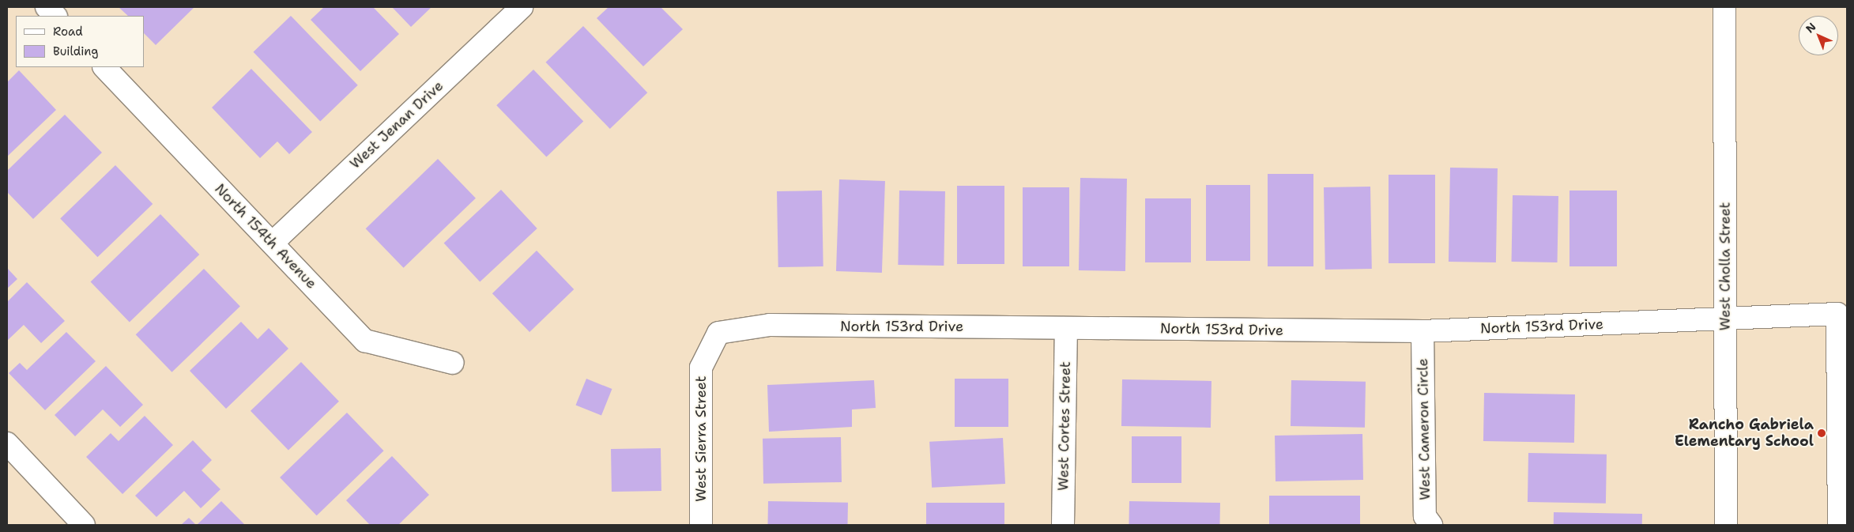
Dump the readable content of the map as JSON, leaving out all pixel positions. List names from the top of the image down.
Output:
{
  "streets": {
    "street": [
      "West Jenan Drive",
      "North 154th Avenue",
      "West Cholla Street",
      "North 153rd Drive",
      "West Cortes Street",
      "West Cameron Circle",
      "West Sierra Street"
    ]
  },
  "crossings": [
    ["West Jenan Drive", "North 154th Avenue"],
    ["West Cholla Street", "North 153rd Drive"],
    ["North 153rd Drive", "West Cortes Street"],
    ["North 153rd Drive", "West Cameron Circle"],
    ["North 153rd Drive", "West Sierra Street"]
  ],
  "places": ["Rancho Gabriela Elementary School"],
  "legend": ["Road", "Building"],
  "north": "top left"
}
